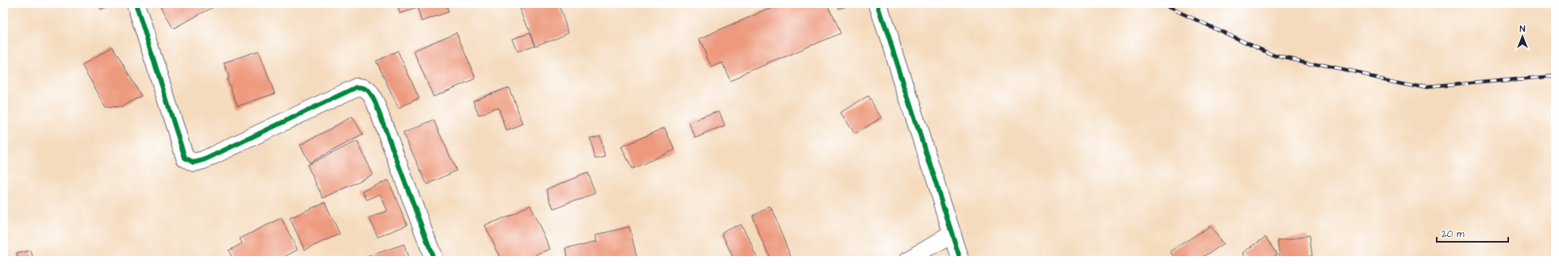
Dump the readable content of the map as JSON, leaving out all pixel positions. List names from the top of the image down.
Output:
{
  "scale_bar": "20 m",
  "north": "top"
}
